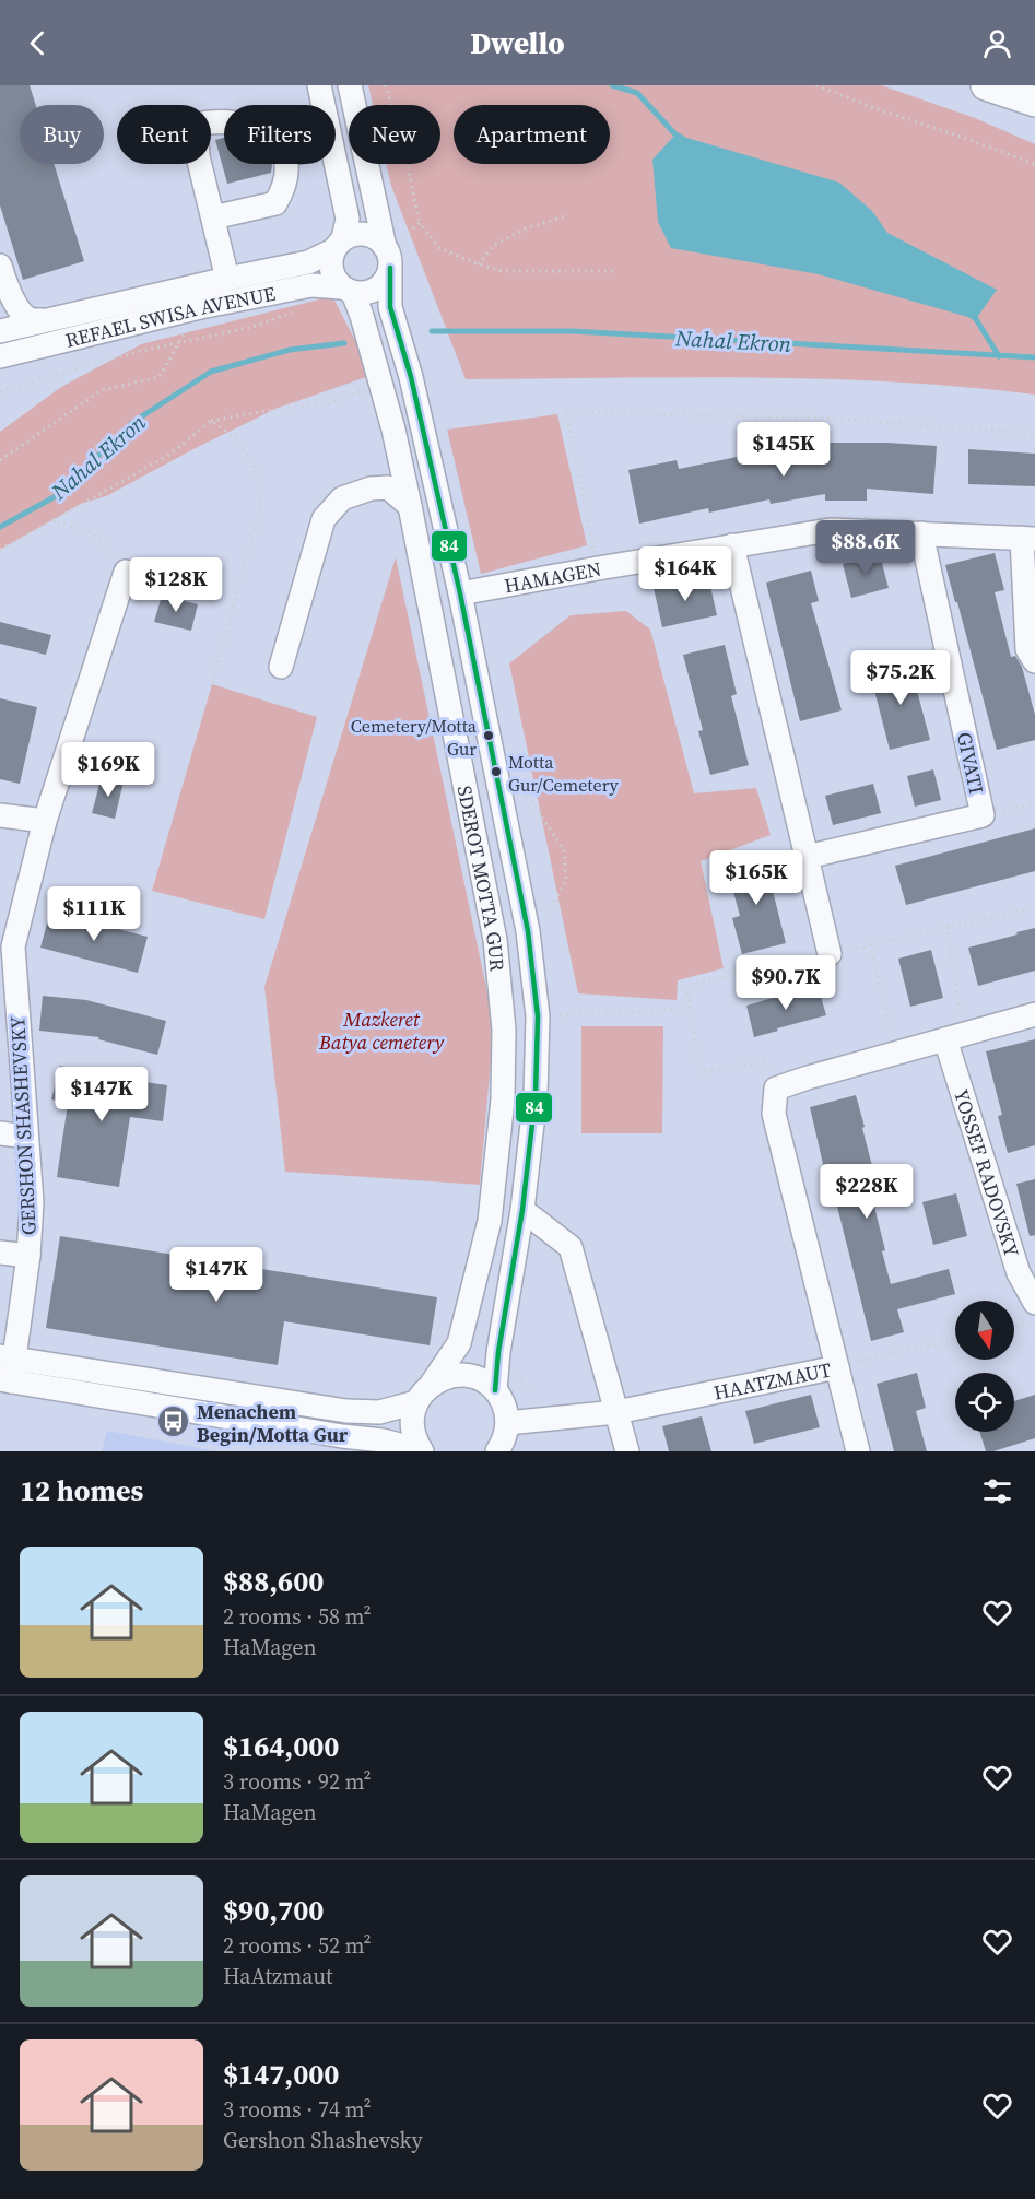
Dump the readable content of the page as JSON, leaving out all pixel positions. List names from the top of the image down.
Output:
{
  "streets": {
    "street": [
      "REFAEL SWISA AVENUE",
      "HAMAGEN",
      "GIVATI",
      "SDEROT MOTTA GUR",
      "GERSHON SHASHEVSKY",
      "YOSSEF RADOVSKY",
      "HAATZMAUT"
    ]
  },
  "crossings": [
    ["REFAEL SWISA AVENUE", "SDEROT MOTTA GUR"],
    ["HAMAGEN", "GIVATI"],
    ["HAMAGEN", "SDEROT MOTTA GUR"]
  ],
  "water": ["Nahal Ekron"],
  "parks": ["Mazkeret Batya cemetery"],
  "places": {
    "other": ["Cemetery/Motta Gur", "Motta Gur/Cemetery"],
    "bus stop": ["Menachem Begin/Motta Gur"]
  },
  "lines": ["transit line 84"],
  "north": "bottom",
  "page": {
    "header": "Dwello",
    "chip": [
      "Buy",
      "Rent",
      "Filters",
      "New",
      "Apartment"
    ],
    "price": [
      "$145K",
      "$88.6K",
      "$164K",
      "$128K",
      "$75.2K",
      "$169K",
      "$165K",
      "$111K",
      "$90.7K",
      "$147K",
      "$228K",
      "$147K"
    ],
    "heading": "12 homes",
    "list": [
      {
        "name": "$88,600",
        "note": "2 rooms · 58 m² · HaMagen"
      },
      {
        "name": "$164,000",
        "note": "3 rooms · 92 m² · HaMagen"
      },
      {
        "name": "$90,700",
        "note": "2 rooms · 52 m² · HaAtzmaut"
      },
      {
        "name": "$147,000",
        "note": "3 rooms · 74 m² · Gershon Shashevsky"
      }
    ]
  }
}
